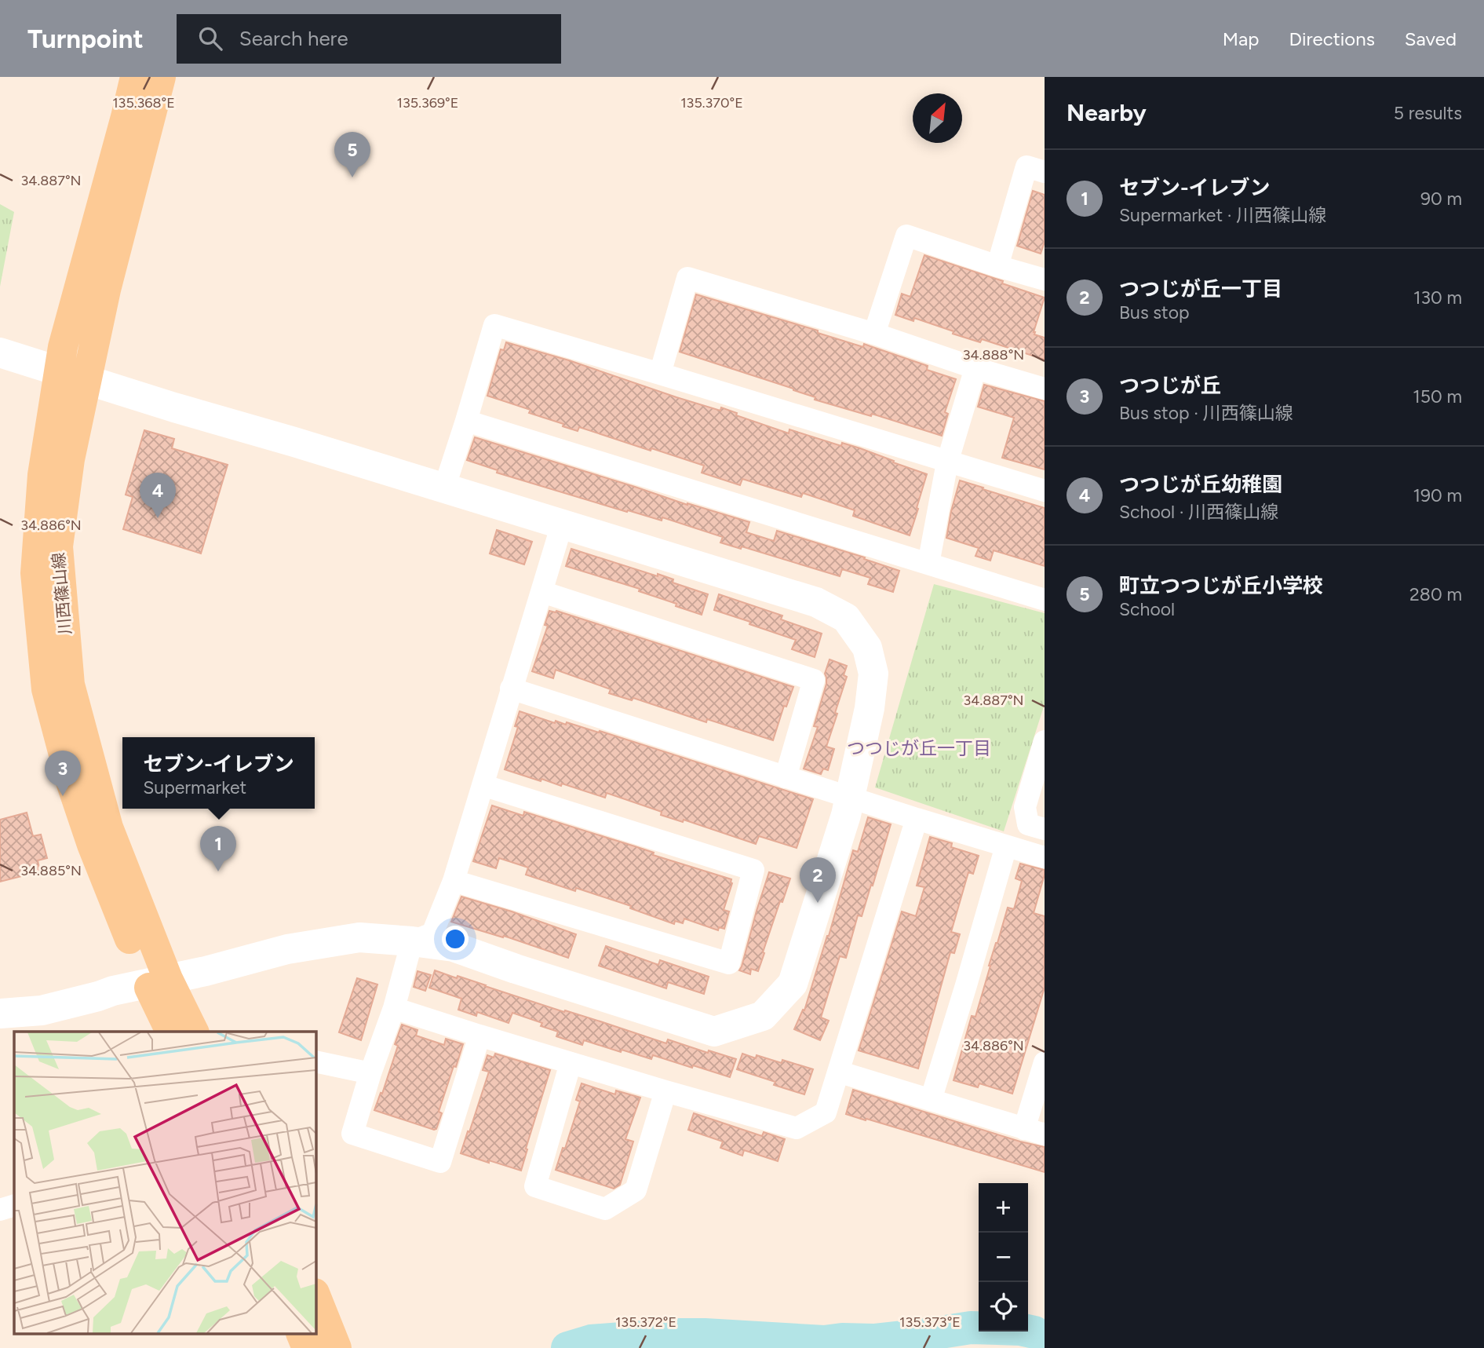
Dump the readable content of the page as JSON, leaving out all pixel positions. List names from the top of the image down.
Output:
{
  "streets": {
    "main road": ["川西篠山線"]
  },
  "districts": ["つつじが丘一丁目"],
  "north": "top right",
  "page": {
    "header": "Turnpoint",
    "search": "Search here",
    "nav": ["Map", "Directions", "Saved"],
    "heading": ["Nearby", "5 results"],
    "pins": [
      "5",
      "4",
      "3",
      "1",
      "2"
    ],
    "list": [
      {
        "mark": "1",
        "name": "セブン-イレブン",
        "note": "Supermarket · 川西篠山線",
        "value": "90 m"
      },
      {
        "mark": "2",
        "name": "つつじが丘一丁目",
        "note": "Bus stop",
        "value": "130 m"
      },
      {
        "mark": "3",
        "name": "つつじが丘",
        "note": "Bus stop · 川西篠山線",
        "value": "150 m"
      },
      {
        "mark": "4",
        "name": "つつじが丘幼稚園",
        "note": "School · 川西篠山線",
        "value": "190 m"
      },
      {
        "mark": "5",
        "name": "町立つつじが丘小学校",
        "note": "School",
        "value": "280 m"
      }
    ],
    "popup": ["セブン-イレブン", "Supermarket"],
    "map_buttons": ["+", "−"]
  },
  "coordinates": [
    "135.368°E",
    "135.369°E",
    "135.370°E",
    "34.887°N",
    "34.888°N",
    "34.886°N",
    "34.885°N",
    "135.372°E",
    "135.373°E"
  ]
}
